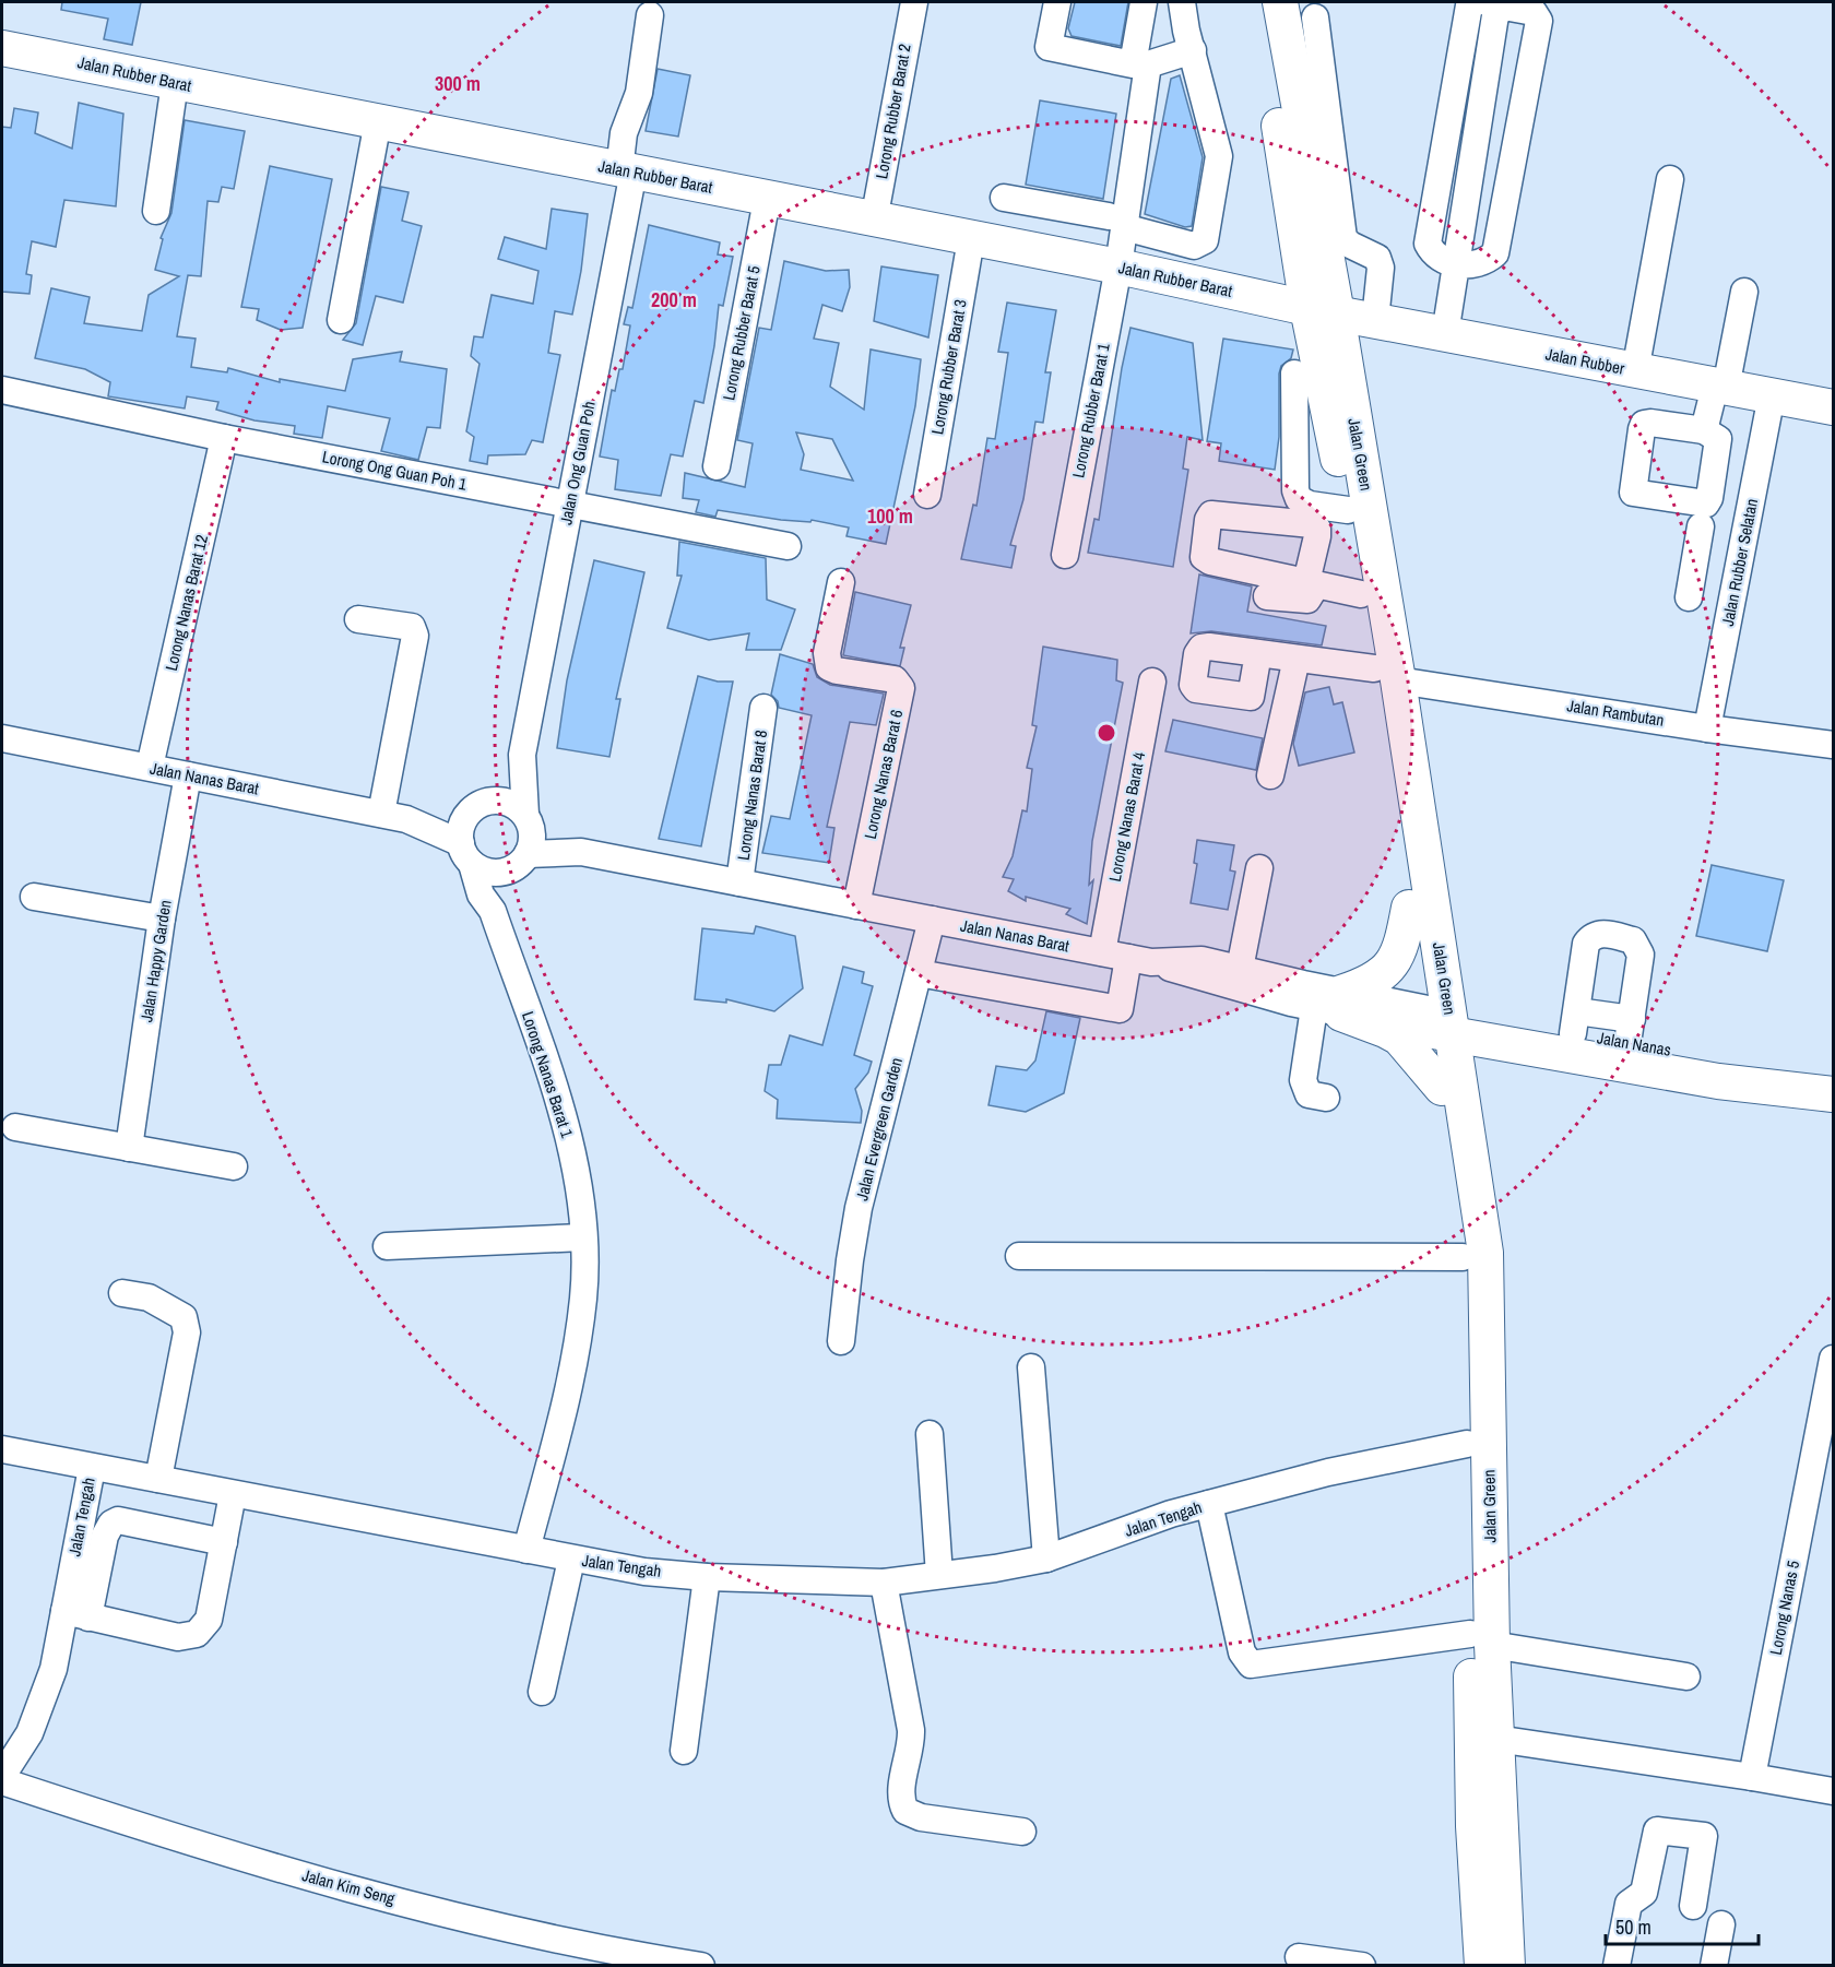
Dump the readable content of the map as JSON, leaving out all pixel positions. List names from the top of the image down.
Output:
{
  "streets": {
    "main road": [
      "Jalan Rubber Barat",
      "Jalan Rubber",
      "Jalan Green",
      "Jalan Nanas"
    ],
    "street": [
      "Lorong Rubber Barat 2",
      "Lorong Rubber Barat 5",
      "Lorong Rubber Barat 3",
      "Lorong Rubber Barat 1",
      "Jalan Ong Guan Poh",
      "Lorong Ong Guan Poh 1",
      "Jalan Rubber Selatan",
      "Lorong Nanas Barat 12",
      "Jalan Rambutan",
      "Lorong Nanas Barat 6",
      "Jalan Nanas Barat",
      "Lorong Nanas Barat 8",
      "Lorong Nanas Barat 4",
      "Jalan Happy Garden",
      "Lorong Nanas Barat 1",
      "Jalan Evergreen Garden",
      "Jalan Tengah",
      "Lorong Nanas 5",
      "Jalan Kim Seng"
    ]
  },
  "crossings": [
    ["Jalan Rubber Barat", "Lorong Rubber Barat 2"],
    ["Jalan Rubber Barat", "Lorong Rubber Barat 5"],
    ["Jalan Rubber Barat", "Jalan Rubber"],
    ["Jalan Rubber Barat", "Lorong Rubber Barat 3"],
    ["Jalan Rubber Barat", "Lorong Rubber Barat 1"],
    ["Jalan Rubber Barat", "Jalan Green"],
    ["Jalan Rubber Barat", "Jalan Ong Guan Poh"],
    ["Jalan Rubber", "Jalan Green"],
    ["Jalan Rubber", "Jalan Rubber Selatan"],
    ["Jalan Green", "Jalan Rambutan"],
    ["Jalan Green", "Jalan Nanas"],
    ["Jalan Green", "Jalan Tengah"],
    ["Jalan Ong Guan Poh", "Lorong Ong Guan Poh 1"],
    ["Jalan Ong Guan Poh", "Jalan Nanas Barat"],
    ["Jalan Ong Guan Poh", "Lorong Nanas Barat 1"],
    ["Lorong Ong Guan Poh 1", "Lorong Nanas Barat 12"],
    ["Jalan Rubber Selatan", "Jalan Rambutan"],
    ["Lorong Nanas Barat 12", "Jalan Nanas Barat"],
    ["Lorong Nanas Barat 6", "Jalan Nanas Barat"],
    ["Jalan Nanas Barat", "Lorong Nanas Barat 8"],
    ["Jalan Nanas Barat", "Lorong Nanas Barat 4"],
    ["Jalan Nanas Barat", "Jalan Happy Garden"],
    ["Jalan Nanas Barat", "Lorong Nanas Barat 1"],
    ["Jalan Nanas Barat", "Jalan Evergreen Garden"],
    ["Lorong Nanas Barat 1", "Jalan Tengah"]
  ],
  "scale_bar": "50 m",
  "rings": ["300 m", "200 m", "100 m"]
}
